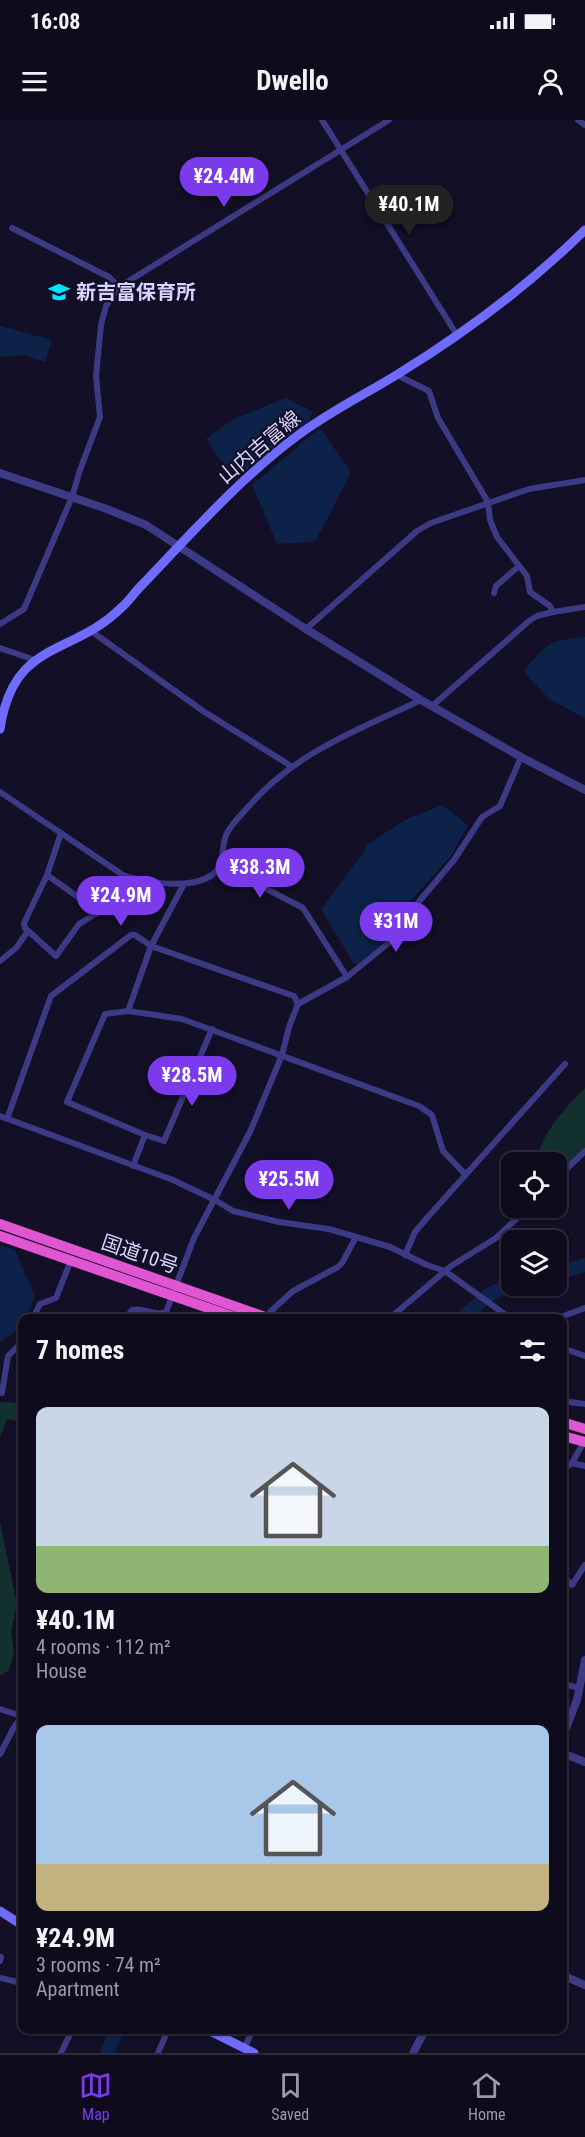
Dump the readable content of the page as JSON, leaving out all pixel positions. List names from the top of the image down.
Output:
{
  "streets": {
    "highway": ["国道10号"],
    "main road": ["山内吉富線"]
  },
  "places": {
    "school or university": ["新吉富保育所"]
  },
  "page": {
    "status": "16:08",
    "header": "Dwello",
    "price": [
      "¥24.4M",
      "¥40.1M",
      "¥38.3M",
      "¥24.9M",
      "¥31M",
      "¥28.5M",
      "¥25.5M"
    ],
    "heading": "7 homes",
    "list": [
      {
        "name": "¥40.1M",
        "note": "4 rooms · 112 m² · House"
      },
      {
        "name": "¥24.9M",
        "note": "3 rooms · 74 m² · Apartment"
      }
    ],
    "tabs": ["Map", "Saved", "Home"]
  }
}
